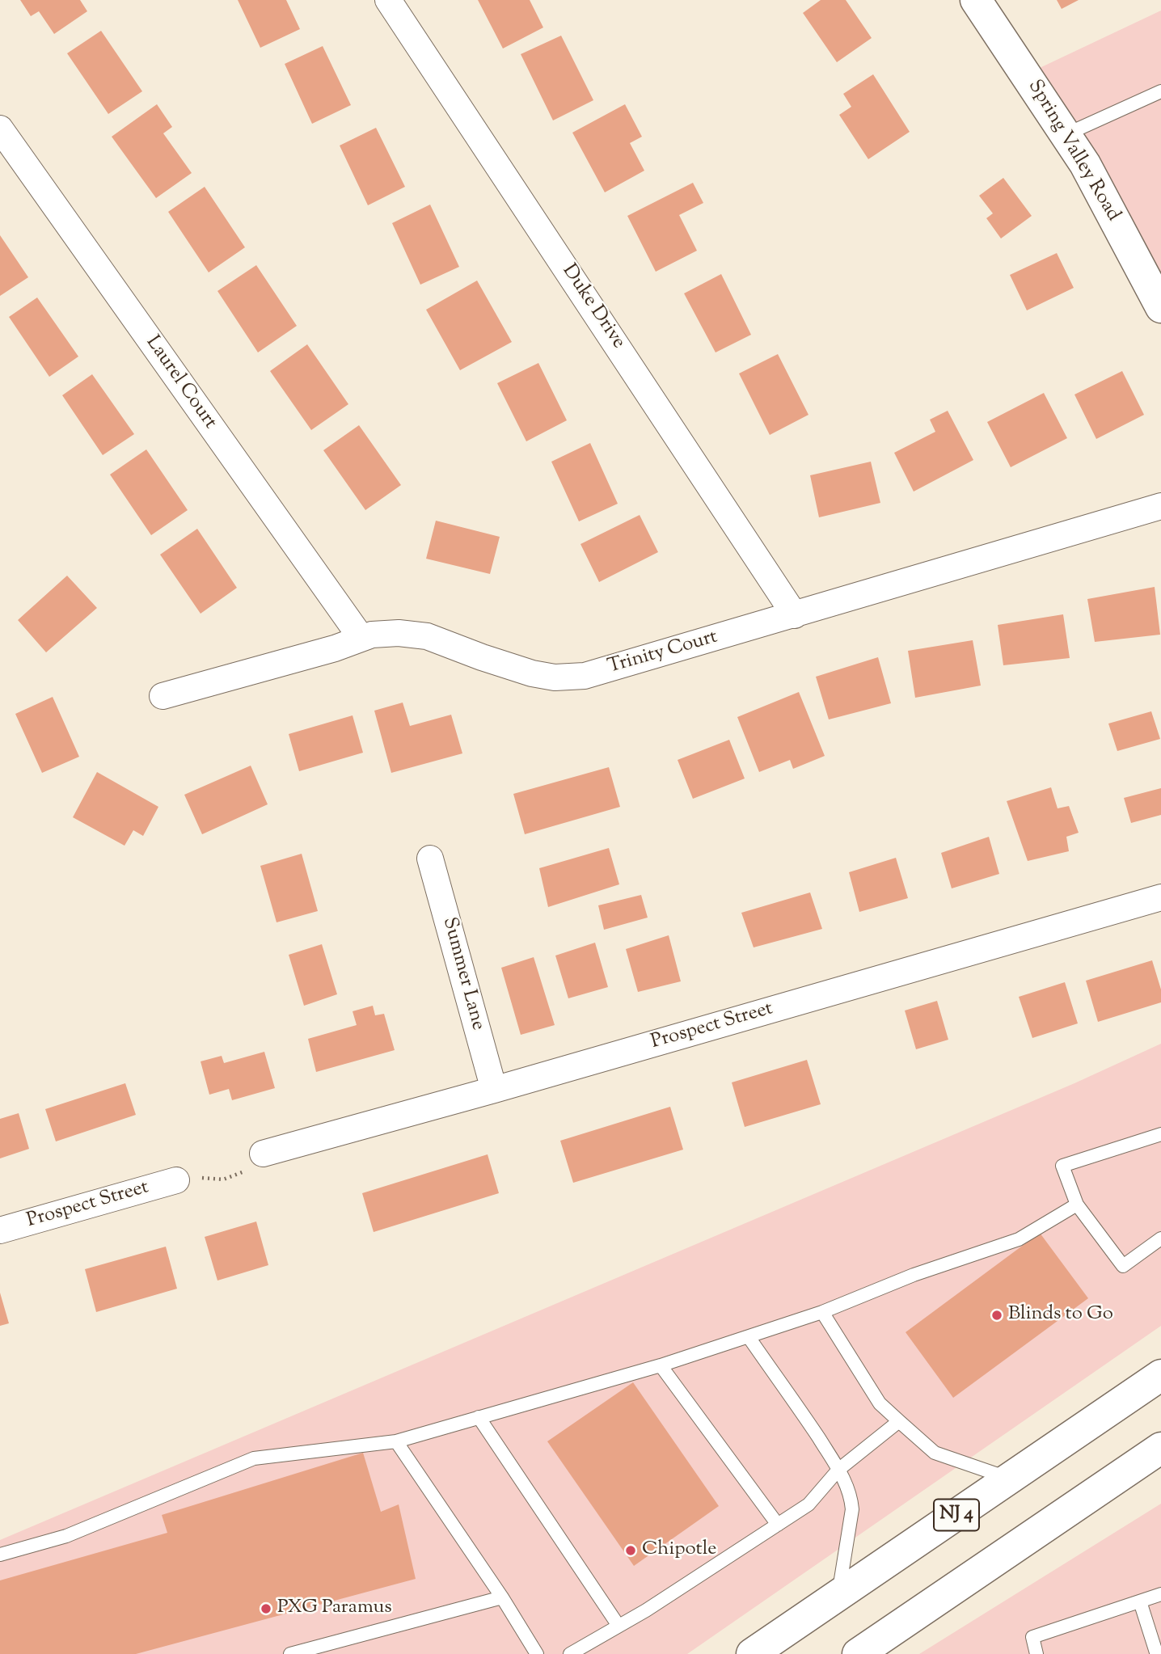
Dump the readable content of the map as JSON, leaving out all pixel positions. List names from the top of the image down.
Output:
{
  "streets": {
    "main road": ["Spring Valley Road", "NJ 4"],
    "street": [
      "Duke Drive",
      "Laurel Court",
      "Trinity Court",
      "Summer Lane",
      "Prospect Street"
    ]
  },
  "crossings": [
    ["Duke Drive", "Trinity Court"],
    ["Laurel Court", "Trinity Court"],
    ["Summer Lane", "Prospect Street"]
  ],
  "places": ["Blinds to Go", "Chipotle", "PXG Paramus"]
}
